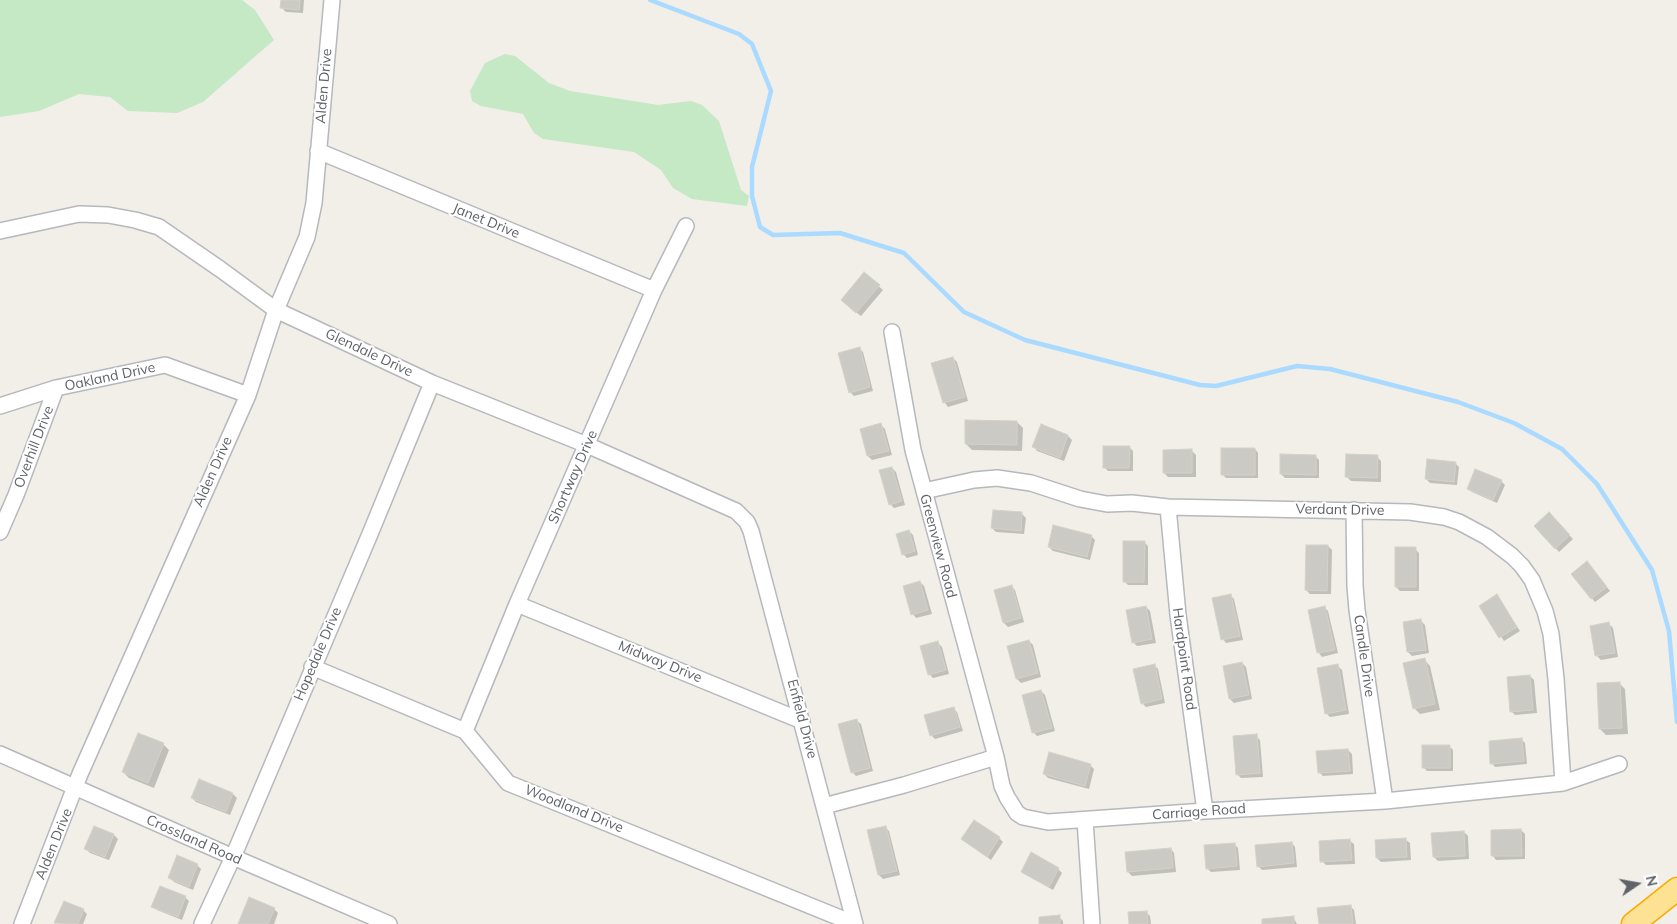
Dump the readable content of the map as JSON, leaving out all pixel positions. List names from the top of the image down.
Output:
{
  "streets": {
    "street": [
      "Alden Drive",
      "Janet Drive",
      "Glendale Drive",
      "Oakland Drive",
      "Overhill Drive",
      "Shortway Drive",
      "Verdant Drive",
      "Greenview Road",
      "Hopedale Drive",
      "Candle Drive",
      "Hardpoint Road",
      "Midway Drive",
      "Enfield Drive",
      "Woodland Drive",
      "Carriage Road",
      "Crossland Road"
    ]
  },
  "crossings": [
    ["Alden Drive", "Janet Drive"],
    ["Alden Drive", "Glendale Drive"],
    ["Alden Drive", "Oakland Drive"],
    ["Alden Drive", "Crossland Road"],
    ["Janet Drive", "Shortway Drive"],
    ["Glendale Drive", "Shortway Drive"],
    ["Glendale Drive", "Hopedale Drive"],
    ["Glendale Drive", "Enfield Drive"],
    ["Oakland Drive", "Overhill Drive"],
    ["Shortway Drive", "Midway Drive"],
    ["Shortway Drive", "Woodland Drive"],
    ["Verdant Drive", "Greenview Road"],
    ["Verdant Drive", "Candle Drive"],
    ["Verdant Drive", "Hardpoint Road"],
    ["Verdant Drive", "Carriage Road"],
    ["Greenview Road", "Carriage Road"],
    ["Hopedale Drive", "Woodland Drive"],
    ["Hopedale Drive", "Crossland Road"],
    ["Candle Drive", "Carriage Road"],
    ["Hardpoint Road", "Carriage Road"],
    ["Midway Drive", "Enfield Drive"],
    ["Enfield Drive", "Woodland Drive"]
  ],
  "north": "right"
}
